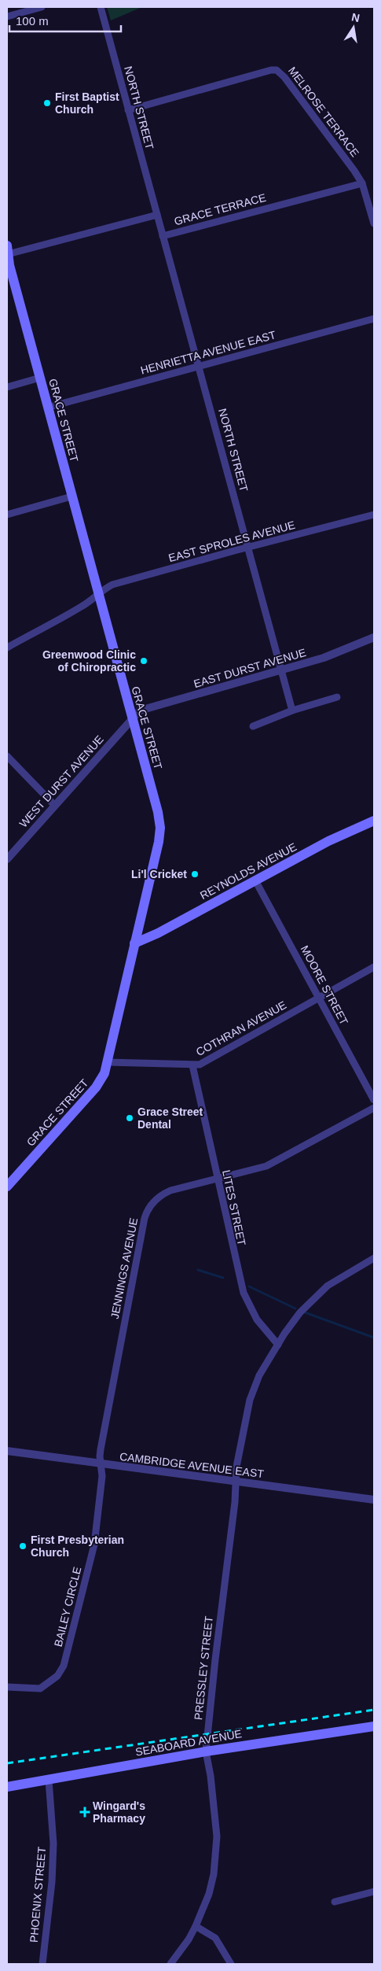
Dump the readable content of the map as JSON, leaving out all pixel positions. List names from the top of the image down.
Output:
{
  "streets": {
    "main road": ["GRACE STREET", "REYNOLDS AVENUE", "SEABOARD AVENUE"],
    "street": [
      "NORTH STREET",
      "MELROSE TERRACE",
      "GRACE TERRACE",
      "HENRIETTA AVENUE EAST",
      "EAST SPROLES AVENUE",
      "EAST DURST AVENUE",
      "WEST DURST AVENUE",
      "MOORE STREET",
      "COTHRAN AVENUE",
      "LITES STREET",
      "JENNINGS AVENUE",
      "CAMBRIDGE AVENUE EAST",
      "BAILEY CIRCLE",
      "PRESSLEY STREET",
      "PHOENIX STREET"
    ]
  },
  "crossings": [
    ["NORTH STREET", "MELROSE TERRACE"],
    ["NORTH STREET", "GRACE TERRACE"],
    ["NORTH STREET", "HENRIETTA AVENUE EAST"],
    ["NORTH STREET", "EAST SPROLES AVENUE"],
    ["NORTH STREET", "EAST DURST AVENUE"],
    ["MELROSE TERRACE", "GRACE TERRACE"],
    ["GRACE TERRACE", "GRACE STREET"],
    ["HENRIETTA AVENUE EAST", "GRACE STREET"],
    ["GRACE STREET", "EAST SPROLES AVENUE"],
    ["GRACE STREET", "EAST DURST AVENUE"],
    ["GRACE STREET", "WEST DURST AVENUE"],
    ["GRACE STREET", "REYNOLDS AVENUE"],
    ["GRACE STREET", "COTHRAN AVENUE"],
    ["EAST DURST AVENUE", "WEST DURST AVENUE"],
    ["REYNOLDS AVENUE", "MOORE STREET"],
    ["MOORE STREET", "COTHRAN AVENUE"],
    ["COTHRAN AVENUE", "LITES STREET"],
    ["LITES STREET", "JENNINGS AVENUE"],
    ["LITES STREET", "PRESSLEY STREET"],
    ["JENNINGS AVENUE", "CAMBRIDGE AVENUE EAST"],
    ["JENNINGS AVENUE", "BAILEY CIRCLE"],
    ["CAMBRIDGE AVENUE EAST", "BAILEY CIRCLE"],
    ["CAMBRIDGE AVENUE EAST", "PRESSLEY STREET"],
    ["PRESSLEY STREET", "SEABOARD AVENUE"],
    ["SEABOARD AVENUE", "PHOENIX STREET"]
  ],
  "places": {
    "other": [
      "First Baptist Church",
      "Greenwood Clinic of Chiropractic",
      "Li'l Cricket",
      "Grace Street Dental",
      "First Presbyterian Church"
    ],
    "health": ["Wingard's Pharmacy"]
  },
  "scale_bar": "100 m",
  "north": "top"
}
